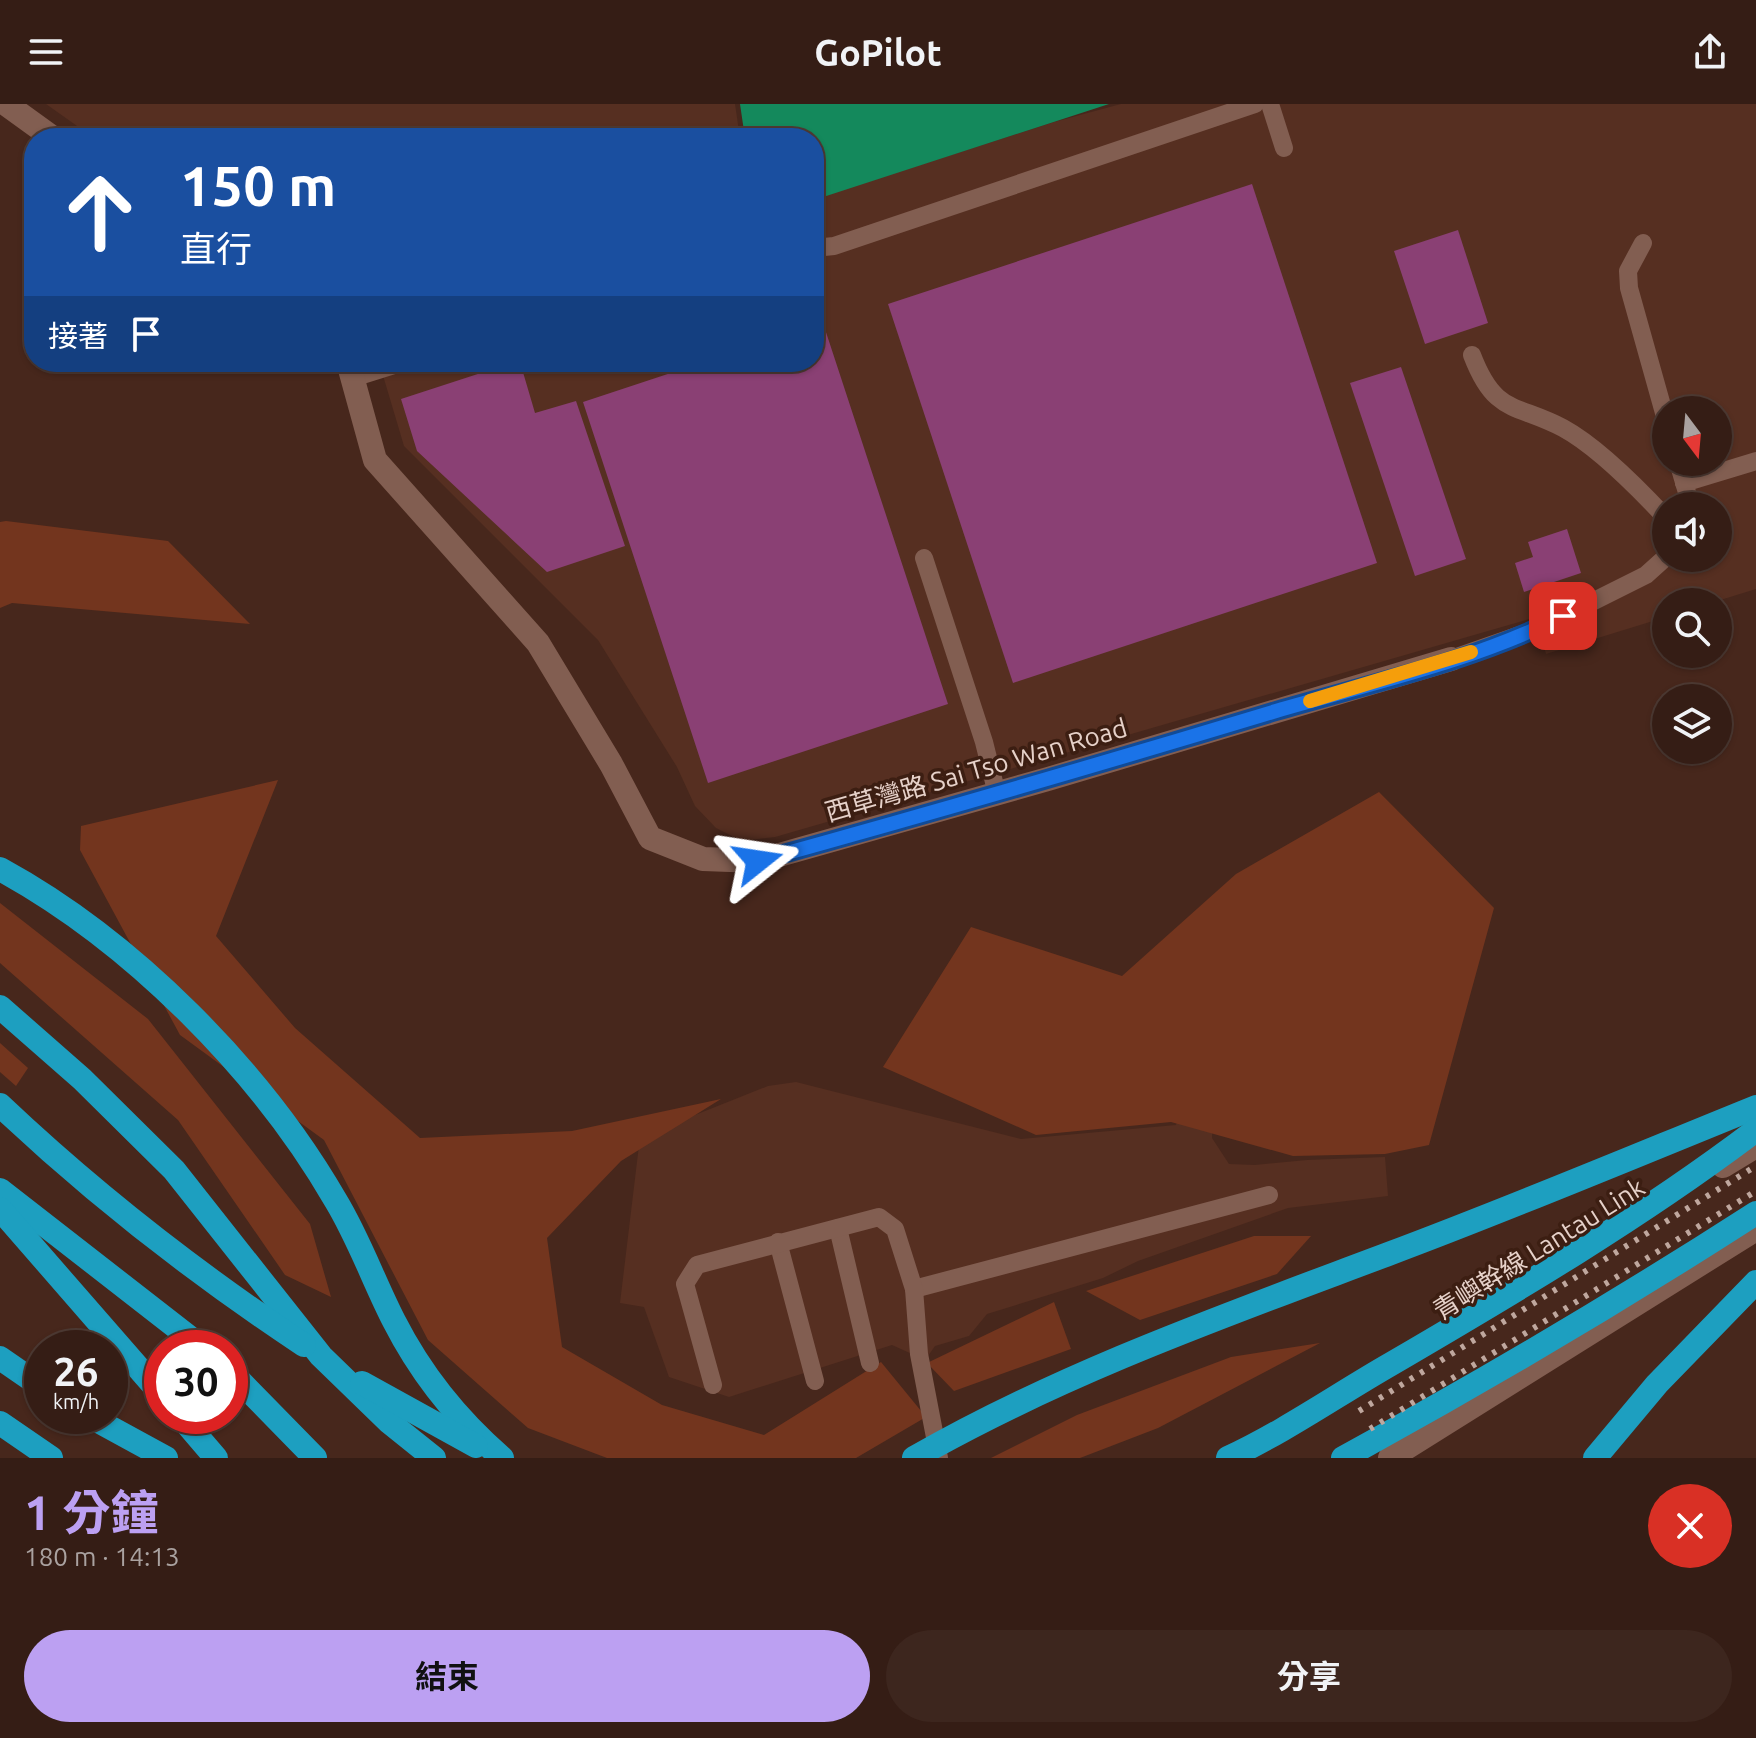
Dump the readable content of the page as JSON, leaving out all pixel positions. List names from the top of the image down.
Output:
{
  "streets": {
    "street": ["西草灣路 Sai Tso Wan Road", "青嶼幹線 Lantau Link"]
  },
  "north": "bottom",
  "page": {
    "header": "GoPilot",
    "turn": ["150 m", "直行"],
    "then": "接著",
    "speed": "26 km/h",
    "limit": "30",
    "heading": ["1 分鐘", "180 m · 14:13"],
    "buttons": ["結束", "分享"]
  }
}
